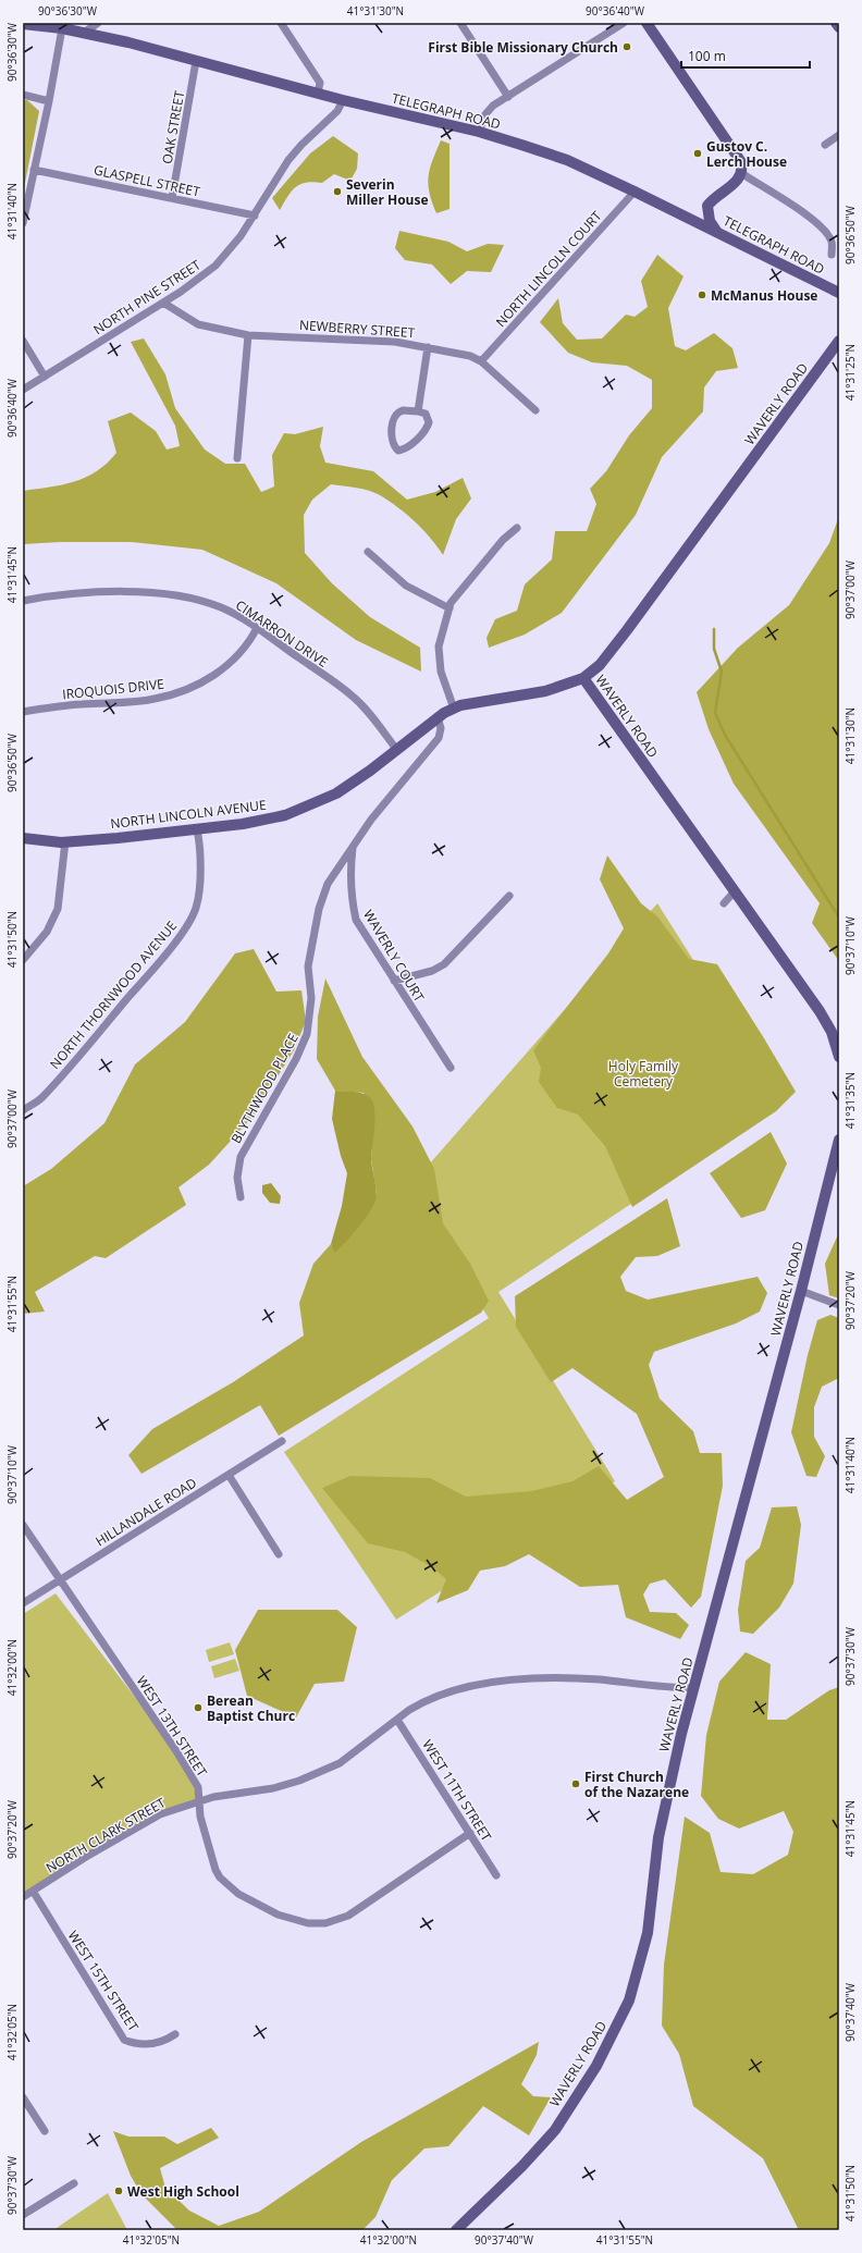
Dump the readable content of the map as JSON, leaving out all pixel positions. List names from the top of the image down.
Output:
{
  "streets": {
    "street": [
      "TELEGRAPH ROAD",
      "OAK STREET",
      "GLASPELL STREET",
      "NORTH LINCOLN COURT",
      "NORTH PINE STREET",
      "NEWBERRY STREET",
      "WAVERLY ROAD",
      "CIMARRON DRIVE",
      "IROQUOIS DRIVE",
      "NORTH LINCOLN AVENUE",
      "WAVERLY COURT",
      "NORTH THORNWOOD AVENUE",
      "BLYTHWOOD PLACE",
      "HILLANDALE ROAD",
      "WEST 13TH STREET",
      "WEST 11TH STREET",
      "NORTH CLARK STREET",
      "WEST 15TH STREET"
    ]
  },
  "crossings": [
    ["TELEGRAPH ROAD", "OAK STREET"],
    ["TELEGRAPH ROAD", "NORTH LINCOLN COURT"],
    ["TELEGRAPH ROAD", "NORTH PINE STREET"],
    ["OAK STREET", "GLASPELL STREET"],
    ["GLASPELL STREET", "NORTH PINE STREET"],
    ["NORTH LINCOLN COURT", "NEWBERRY STREET"],
    ["NORTH PINE STREET", "NEWBERRY STREET"],
    ["WAVERLY ROAD", "NORTH LINCOLN AVENUE"],
    ["WAVERLY ROAD", "NORTH CLARK STREET"],
    ["CIMARRON DRIVE", "IROQUOIS DRIVE"],
    ["CIMARRON DRIVE", "NORTH LINCOLN AVENUE"],
    ["NORTH LINCOLN AVENUE", "NORTH THORNWOOD AVENUE"],
    ["NORTH LINCOLN AVENUE", "BLYTHWOOD PLACE"],
    ["WAVERLY COURT", "BLYTHWOOD PLACE"],
    ["HILLANDALE ROAD", "WEST 13TH STREET"],
    ["WEST 13TH STREET", "WEST 11TH STREET"],
    ["WEST 13TH STREET", "NORTH CLARK STREET"],
    ["WEST 11TH STREET", "NORTH CLARK STREET"],
    ["NORTH CLARK STREET", "WEST 15TH STREET"]
  ],
  "parks": ["Holy Family Cemetery"],
  "places": [
    "First Bible Missionary Church",
    "Gustov C. Lerch House",
    "Severin Miller House",
    "McManus House",
    "Berean Baptist Churc",
    "First Church of the Nazarene",
    "West High School"
  ],
  "scale_bar": "100 m",
  "coordinates": [
    "90°36'30\"W",
    "41°31'30\"N",
    "90°36'40\"W",
    "41°31'40\"N",
    "90°36'50\"W",
    "41°31'25\"N",
    "41°31'45\"N",
    "90°37'00\"W",
    "41°31'50\"N",
    "90°37'10\"W",
    "41°31'35\"N",
    "90°37'20\"W",
    "41°31'55\"N",
    "90°37'30\"W",
    "41°32'00\"N",
    "90°37'40\"W",
    "41°32'05\"N"
  ]
}
